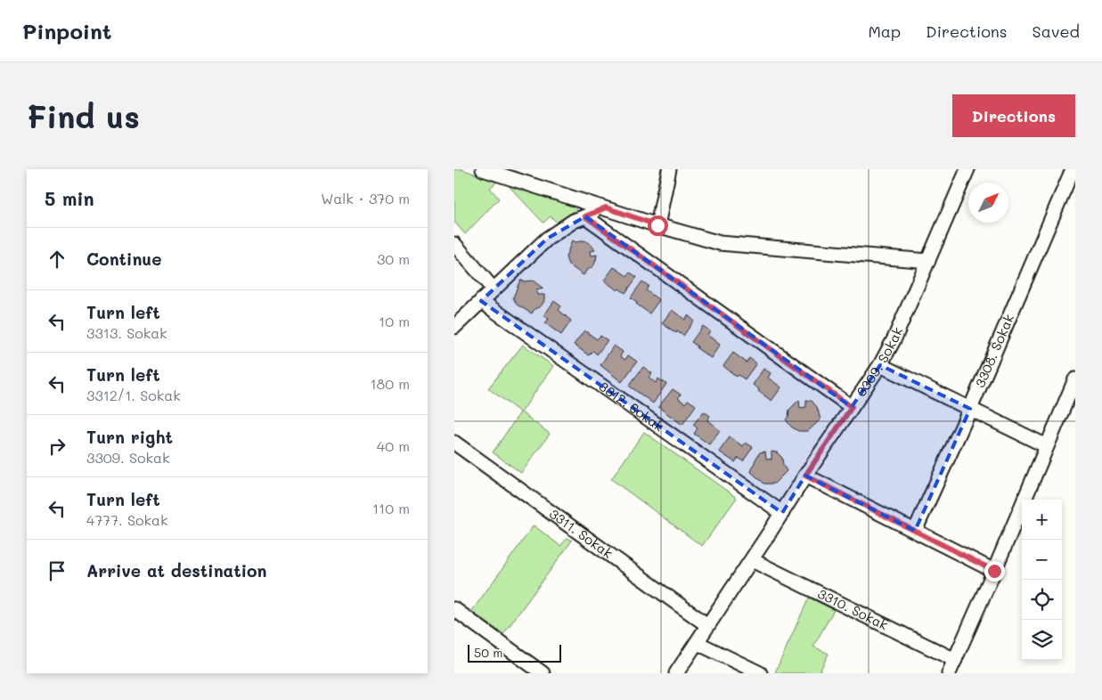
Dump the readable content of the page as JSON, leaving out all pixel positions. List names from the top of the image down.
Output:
{
  "streets": {
    "street": [
      "3308. Sokak",
      "3309. Sokak",
      "3312. Sokak",
      "3311. Sokak",
      "3310. Sokak"
    ]
  },
  "crossings": [
    ["3309. Sokak", "3312. Sokak"],
    ["3309. Sokak", "3311. Sokak"],
    ["3309. Sokak", "3310. Sokak"]
  ],
  "scale_bar": "50 m",
  "north": "top right",
  "page": {
    "header": "Pinpoint",
    "nav": ["Map", "Directions", "Saved"],
    "buttons": "Directions",
    "title": "Find us",
    "heading": ["5 min", "Walk · 370 m"],
    "list": [
      ["Continue", "30 m"],
      ["Turn left", "3313. Sokak", "10 m"],
      ["Turn left", "3312/1. Sokak", "180 m"],
      ["Turn right", "3309. Sokak", "40 m"],
      ["Turn left", "4777. Sokak", "110 m"],
      "Arrive at destination"
    ],
    "map_buttons": ["+", "−"],
    "scale": "50 m"
  }
}
